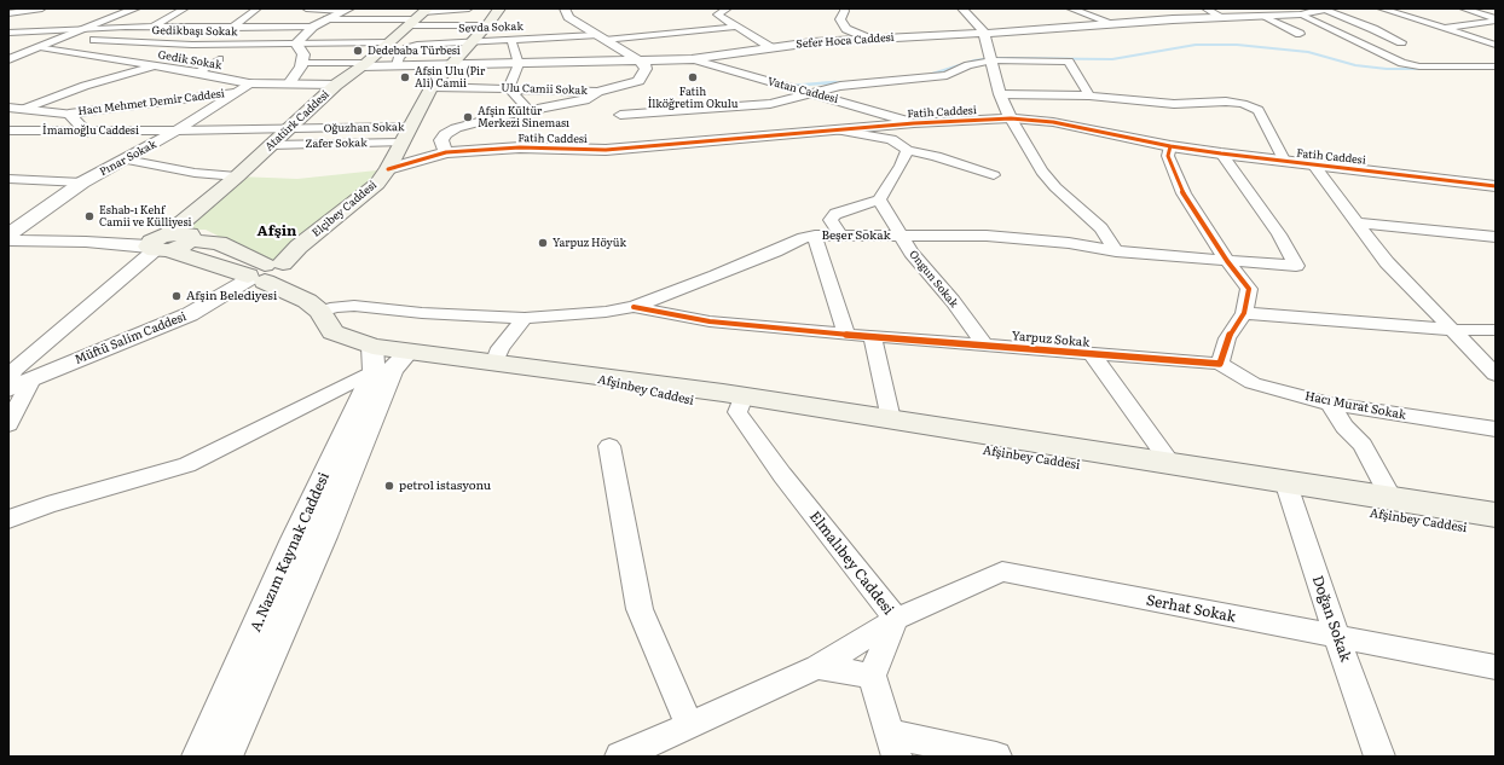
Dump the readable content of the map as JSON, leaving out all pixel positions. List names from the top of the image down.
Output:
{
  "streets": {
    "main road": ["Atatürk Caddesi", "Elçibey Caddesi", "Afşinbey Caddesi"],
    "street": [
      "Sevda Sokak",
      "Gedikbaşı Sokak",
      "Sefer Hoca Caddesi",
      "Gedik Sokak",
      "Ulu Camii Sokak",
      "Vatan Caddesi",
      "Hacı Mehmet Demir Caddesi",
      "Fatih Caddesi",
      "Oğuzhan Sokak",
      "İmamoğlu Caddesi",
      "Zafer Sokak",
      "Pınar Sokak",
      "Beşer Sokak",
      "Ongun Sokak",
      "Müftü Salim Caddesi",
      "Yarpuz Sokak",
      "Hacı Murat Sokak",
      "A.Nazım Kaynak Caddesi",
      "Elmalıbey Caddesi",
      "Serhat Sokak",
      "Doğan Sokak"
    ]
  },
  "crossings": [
    ["Sevda Sokak", "Sefer Hoca Caddesi"],
    ["Sevda Sokak", "Elçibey Caddesi"],
    ["Gedikbaşı Sokak", "Atatürk Caddesi"],
    ["Sefer Hoca Caddesi", "Vatan Caddesi"],
    ["Sefer Hoca Caddesi", "Atatürk Caddesi"],
    ["Sefer Hoca Caddesi", "Elçibey Caddesi"],
    ["Gedik Sokak", "Atatürk Caddesi"],
    ["Gedik Sokak", "Pınar Sokak"],
    ["Ulu Camii Sokak", "Elçibey Caddesi"],
    ["Vatan Caddesi", "Fatih Caddesi"],
    ["Hacı Mehmet Demir Caddesi", "İmamoğlu Caddesi"],
    ["Hacı Mehmet Demir Caddesi", "Pınar Sokak"],
    ["Fatih Caddesi", "Elçibey Caddesi"],
    ["Fatih Caddesi", "Beşer Sokak"],
    ["Atatürk Caddesi", "Oğuzhan Sokak"],
    ["Atatürk Caddesi", "İmamoğlu Caddesi"],
    ["Atatürk Caddesi", "Zafer Sokak"],
    ["Oğuzhan Sokak", "İmamoğlu Caddesi"],
    ["Oğuzhan Sokak", "Elçibey Caddesi"],
    ["İmamoğlu Caddesi", "Pınar Sokak"],
    ["Zafer Sokak", "Elçibey Caddesi"],
    ["Elçibey Caddesi", "Müftü Salim Caddesi"],
    ["Beşer Sokak", "Ongun Sokak"],
    ["Beşer Sokak", "Yarpuz Sokak"],
    ["Beşer Sokak", "Afşinbey Caddesi"],
    ["Ongun Sokak", "Yarpuz Sokak"],
    ["Yarpuz Sokak", "Hacı Murat Sokak"],
    ["Afşinbey Caddesi", "A.Nazım Kaynak Caddesi"],
    ["Afşinbey Caddesi", "Elmalıbey Caddesi"],
    ["Afşinbey Caddesi", "Doğan Sokak"],
    ["Elmalıbey Caddesi", "Serhat Sokak"],
    ["Serhat Sokak", "Doğan Sokak"]
  ],
  "districts": ["Afşin"],
  "places": [
    "Dedebaba Türbesi",
    "Afşin Ulu (Pir Ali) Camii",
    "Fatih İlköğretim Okulu",
    "Afşin Kültür Merkezi Sineması",
    "Eshab-ı Kehf Camii ve Külliyesi",
    "Yarpuz Höyük",
    "Afşin Belediyesi",
    "petrol istasyonu"
  ]
}
